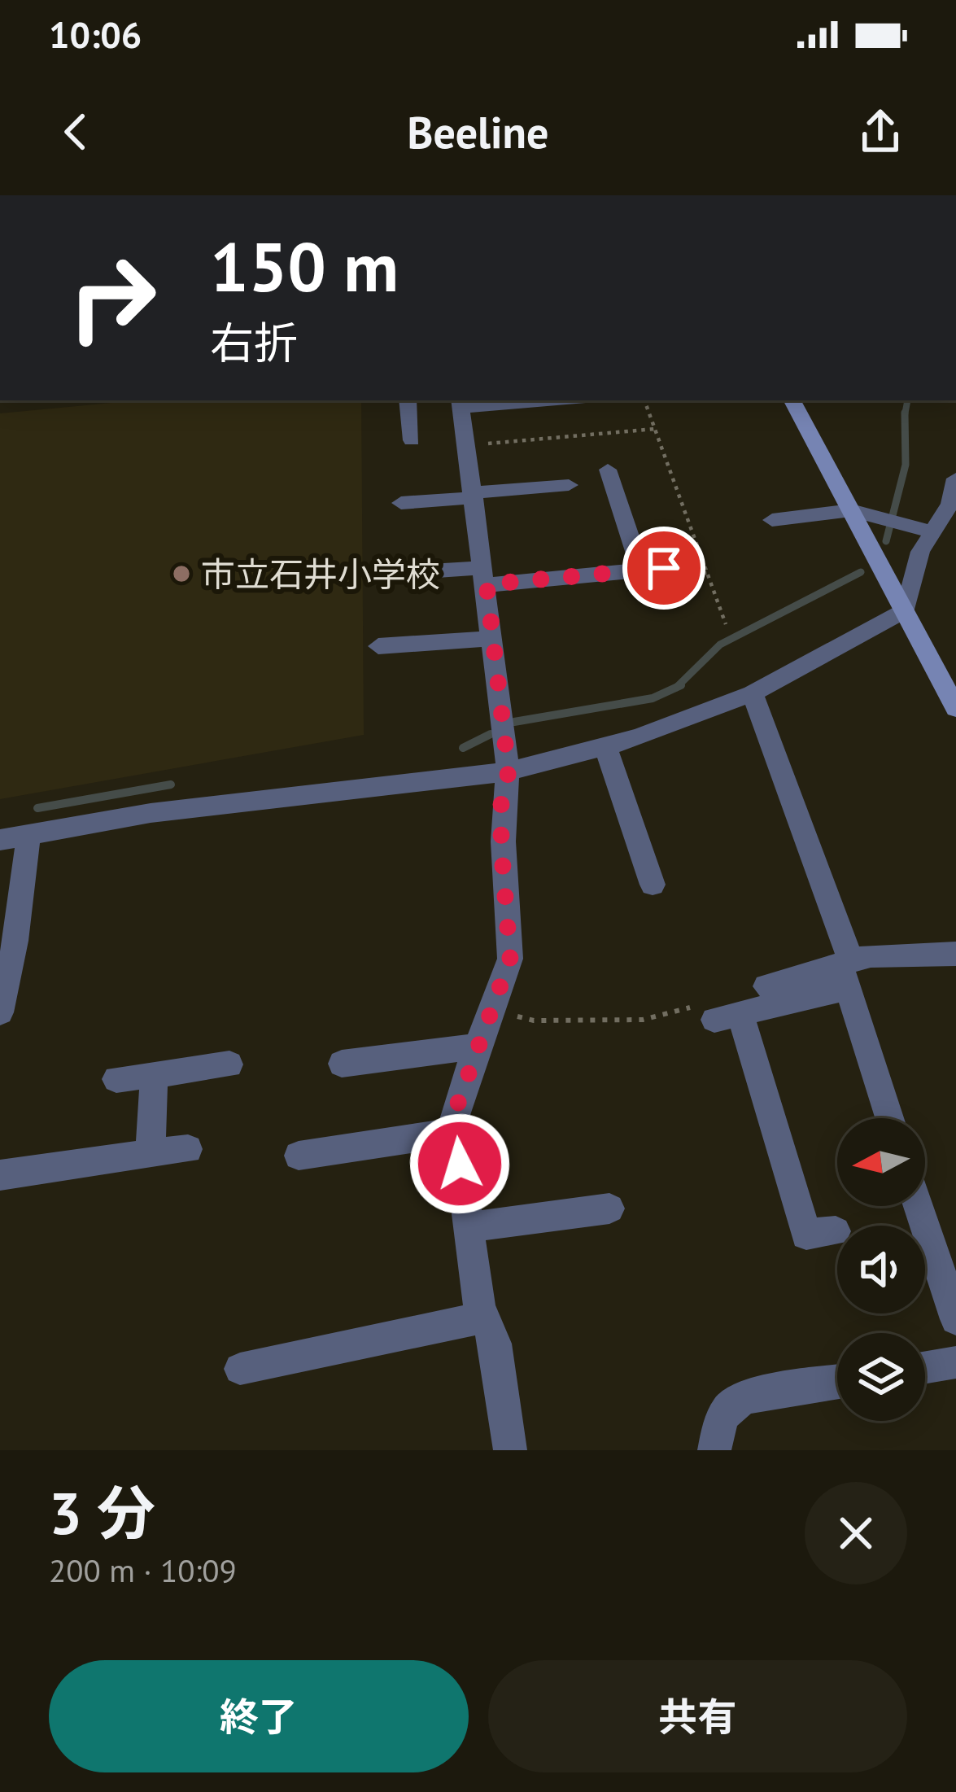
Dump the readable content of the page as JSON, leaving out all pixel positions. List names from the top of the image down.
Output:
{
  "places": ["市立石井小学校"],
  "north": "left",
  "page": {
    "status": "10:06",
    "header": "Beeline",
    "turn": ["150 m", "右折"],
    "heading": ["3 分", "200 m · 10:09"],
    "buttons": ["終了", "共有"]
  }
}
